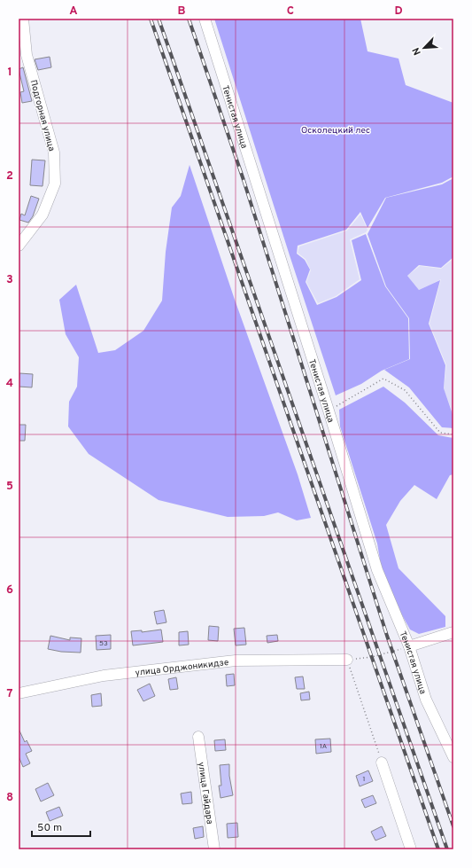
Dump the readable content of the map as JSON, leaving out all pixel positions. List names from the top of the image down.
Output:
{
  "streets": {
    "street": [
      "Подгорная улица",
      "Тенистая улица",
      "улица Орджоникидзе",
      "улица Гайдара"
    ]
  },
  "parks": ["Осколецкий лес"],
  "house_numbers": ["53", "1А", "1"],
  "scale_bar": "50 m",
  "north": "bottom left",
  "grid": {
    "columns": [
      "A",
      "B",
      "C",
      "D"
    ],
    "rows": [
      "1",
      "2",
      "3",
      "4",
      "5",
      "6",
      "7",
      "8"
    ]
  }
}
